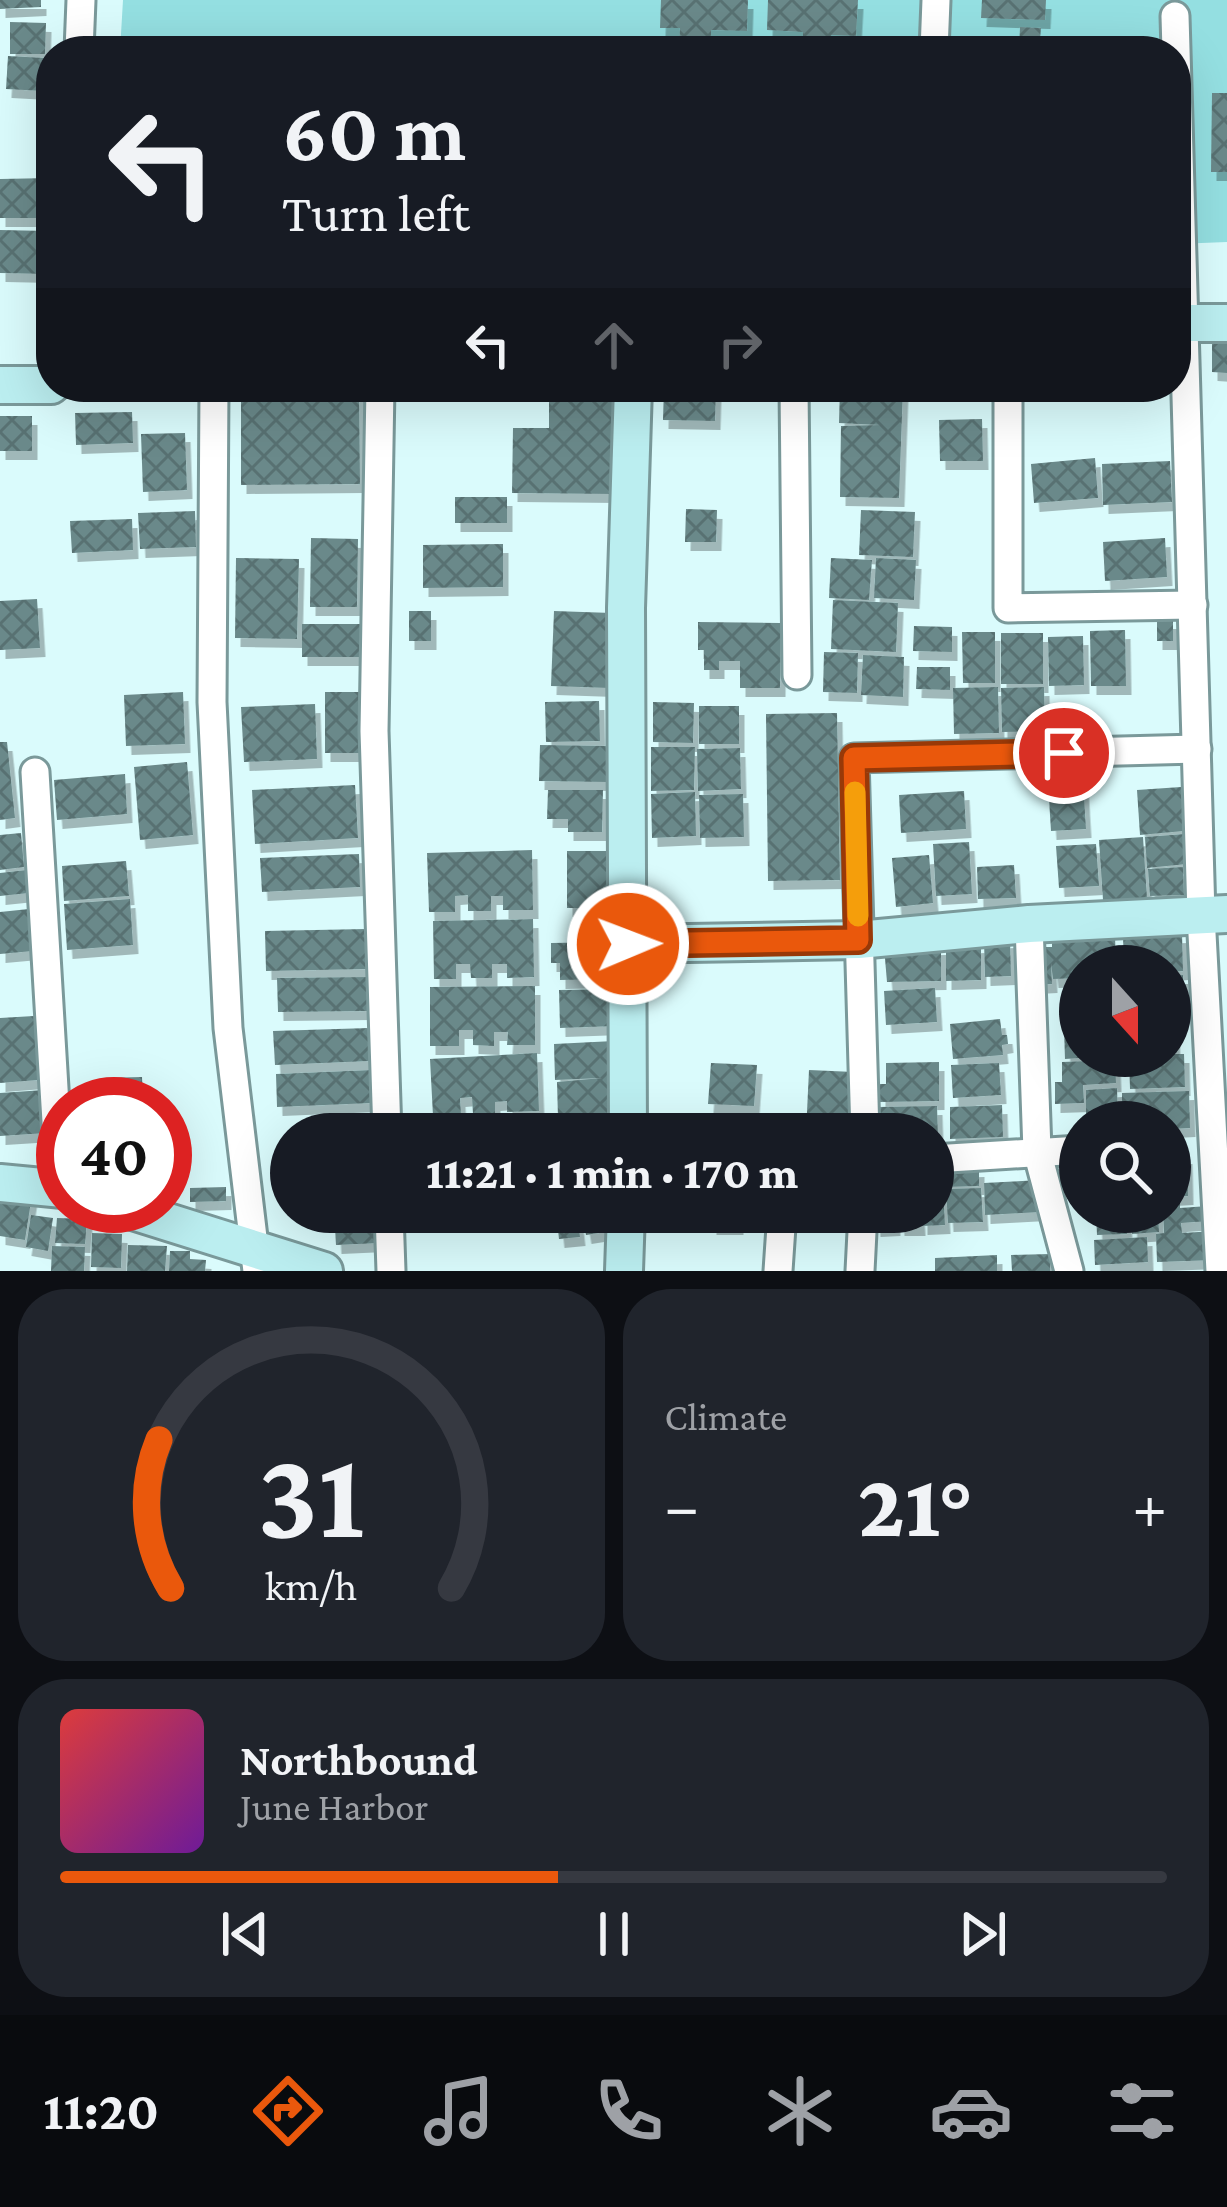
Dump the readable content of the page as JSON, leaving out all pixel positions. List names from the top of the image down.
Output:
{
  "north": "bottom",
  "page": {
    "turn": ["60 m", "Turn left"],
    "limit": "40",
    "trip": "11:21 · 1 min · 170 m",
    "tile": "Climate",
    "heat": ["−", "21°", "+"],
    "song": ["Northbound", "June Harbor"],
    "tabs": "11:20",
    "gauge": ["31", "km/h"]
  }
}
